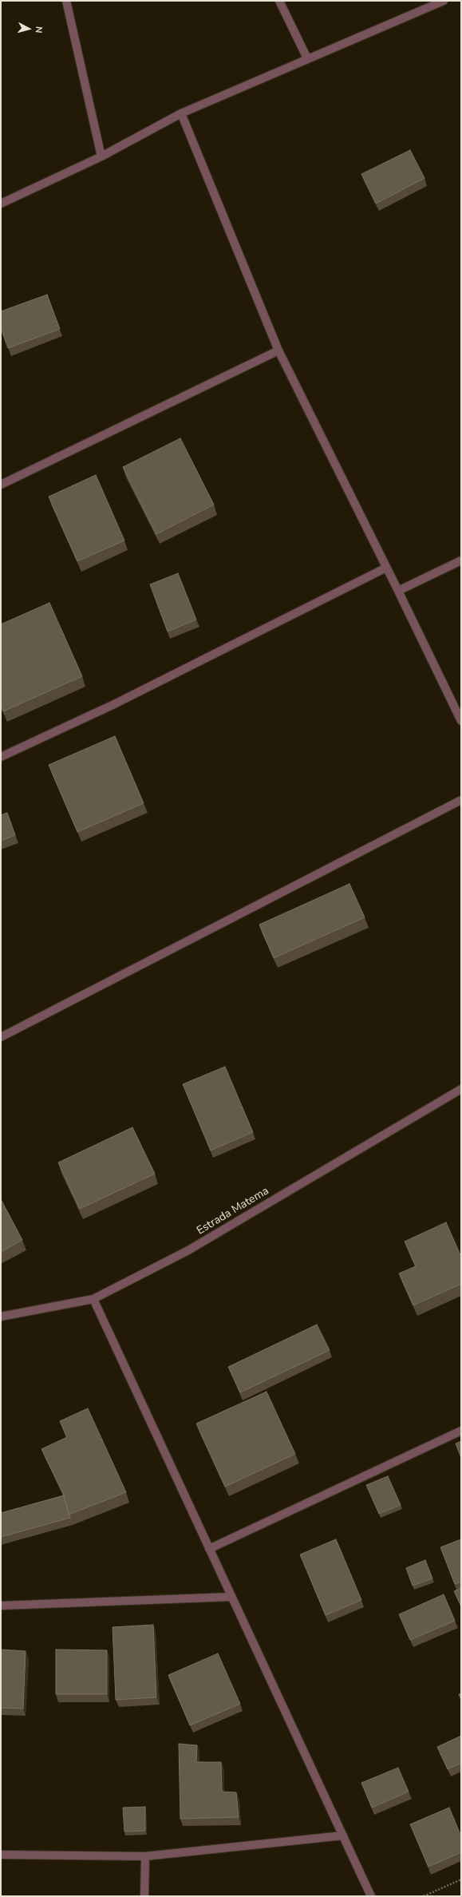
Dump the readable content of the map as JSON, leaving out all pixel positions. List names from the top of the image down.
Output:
{
  "streets": {
    "street": ["Estrada Matema"]
  },
  "north": "right"
}
